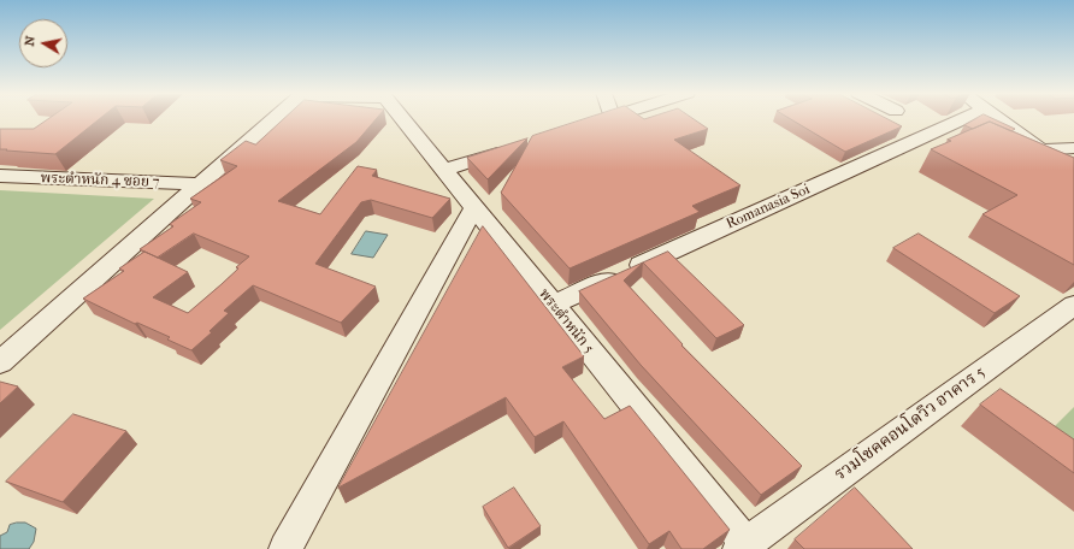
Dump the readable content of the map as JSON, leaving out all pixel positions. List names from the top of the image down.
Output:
{
  "streets": {
    "street": [
      "พระตำหนัก 4 ซอย 7",
      "Romanasia Soi",
      "พระตำหนัก 5",
      "รวมโชคคอนโดวิว อาคาร 5"
    ]
  },
  "crossings": [
    ["Romanasia Soi", "พระตำหนัก 5"],
    ["พระตำหนัก 5", "รวมโชคคอนโดวิว อาคาร 5"]
  ],
  "north": "left"
}
